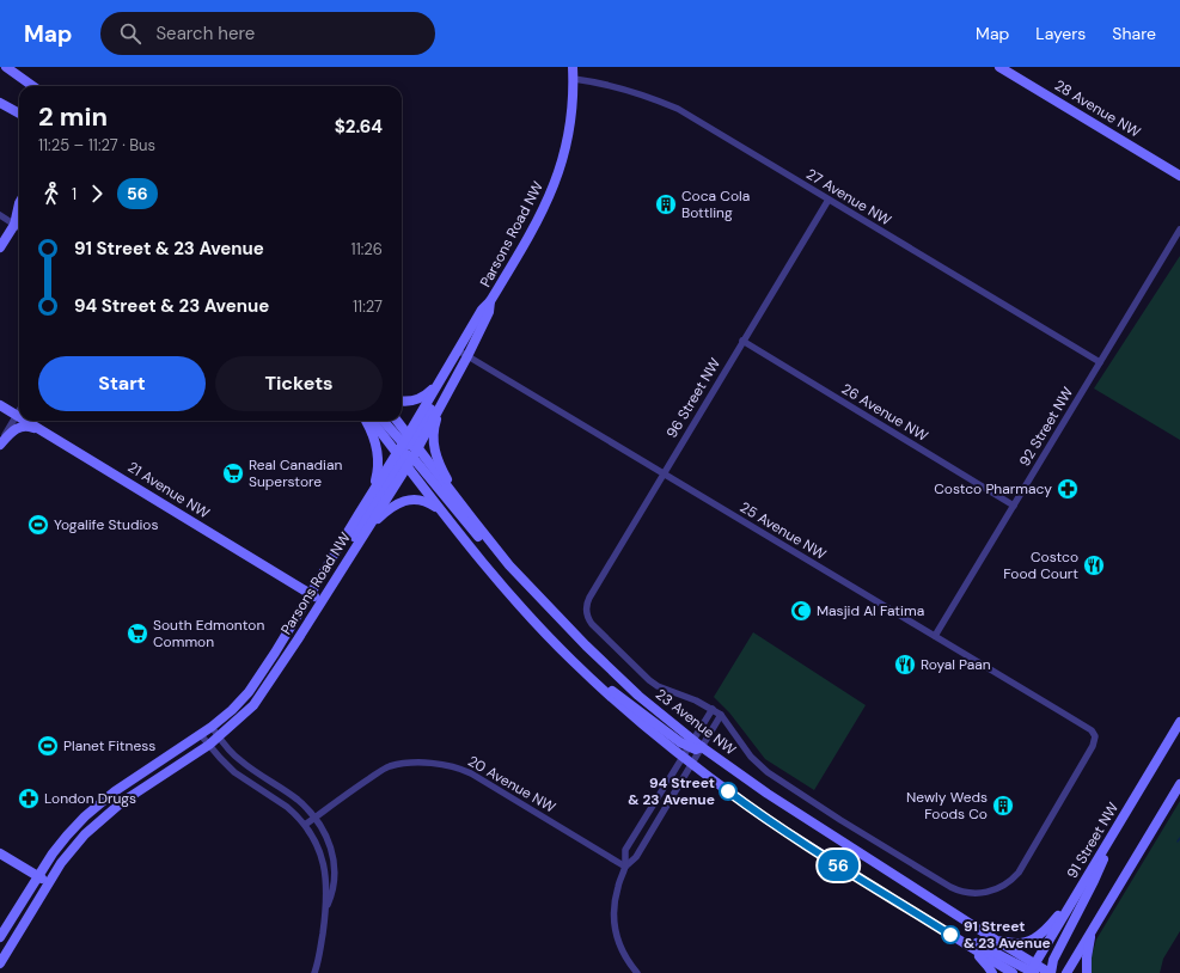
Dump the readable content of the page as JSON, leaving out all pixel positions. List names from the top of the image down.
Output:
{
  "streets": {
    "main road": [
      "28 Avenue NW",
      "Parsons Road NW",
      "21 Avenue NW",
      "23 Avenue NW",
      "91 Street NW"
    ],
    "street": [
      "27 Avenue NW",
      "96 Street NW",
      "26 Avenue NW",
      "92 Street NW",
      "25 Avenue NW",
      "20 Avenue NW"
    ]
  },
  "crossings": [
    ["27 Avenue NW", "Parsons Road NW"],
    ["27 Avenue NW", "96 Street NW"],
    ["27 Avenue NW", "92 Street NW"],
    ["Parsons Road NW", "21 Avenue NW"],
    ["Parsons Road NW", "25 Avenue NW"],
    ["Parsons Road NW", "23 Avenue NW"],
    ["96 Street NW", "26 Avenue NW"],
    ["96 Street NW", "25 Avenue NW"],
    ["96 Street NW", "23 Avenue NW"],
    ["26 Avenue NW", "92 Street NW"],
    ["92 Street NW", "25 Avenue NW"],
    ["25 Avenue NW", "23 Avenue NW"],
    ["23 Avenue NW", "91 Street NW"]
  ],
  "places": {
    "building": ["Coca Cola Bottling", "Newly Weds Foods Co"],
    "supermarket": ["Real Canadian Superstore", "South Edmonton Common"],
    "pharmacy": ["Costco Pharmacy", "London Drugs"],
    "sports": ["Yogalife Studios", "Planet Fitness"],
    "restaurant": ["Costco Food Court", "Royal Paan"],
    "mosque": ["Masjid Al Fatima"],
    "other": ["94 Street & 23 Avenue", "91 Street & 23 Avenue"]
  },
  "lines": ["bus line 56"],
  "page": {
    "header": "Map",
    "search": "Search here",
    "nav": ["Map", "Layers", "Share"],
    "on_map": "56",
    "heading": ["2 min", "11:25 – 11:27 · Bus", "$2.64"],
    "legs": ["1", "56"],
    "list": [
      {
        "name": "91 Street & 23 Avenue",
        "value": "11:26"
      },
      {
        "name": "94 Street & 23 Avenue",
        "value": "11:27"
      }
    ],
    "buttons": ["Start", "Tickets"]
  }
}
